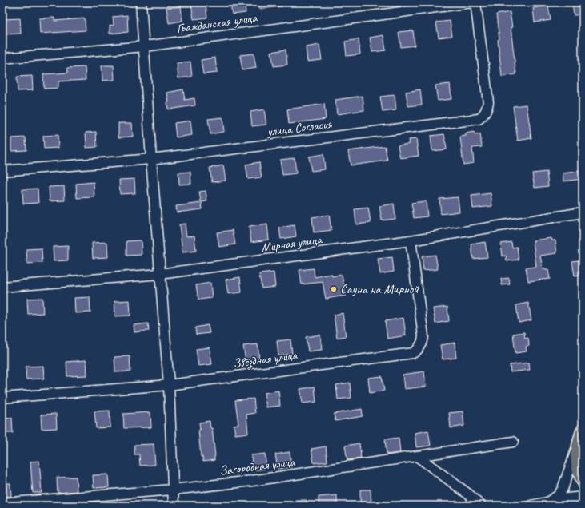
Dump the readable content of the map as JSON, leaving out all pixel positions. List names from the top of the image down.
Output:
{
  "streets": {
    "street": [
      "Гражданская улица",
      "улица Согласия",
      "Мирная улица",
      "Звёздная улица",
      "Загородная улица"
    ]
  },
  "crossings": [
    ["Мирная улица", "Звёздная улица"]
  ],
  "places": ["Сауна на Мирной"]
}
